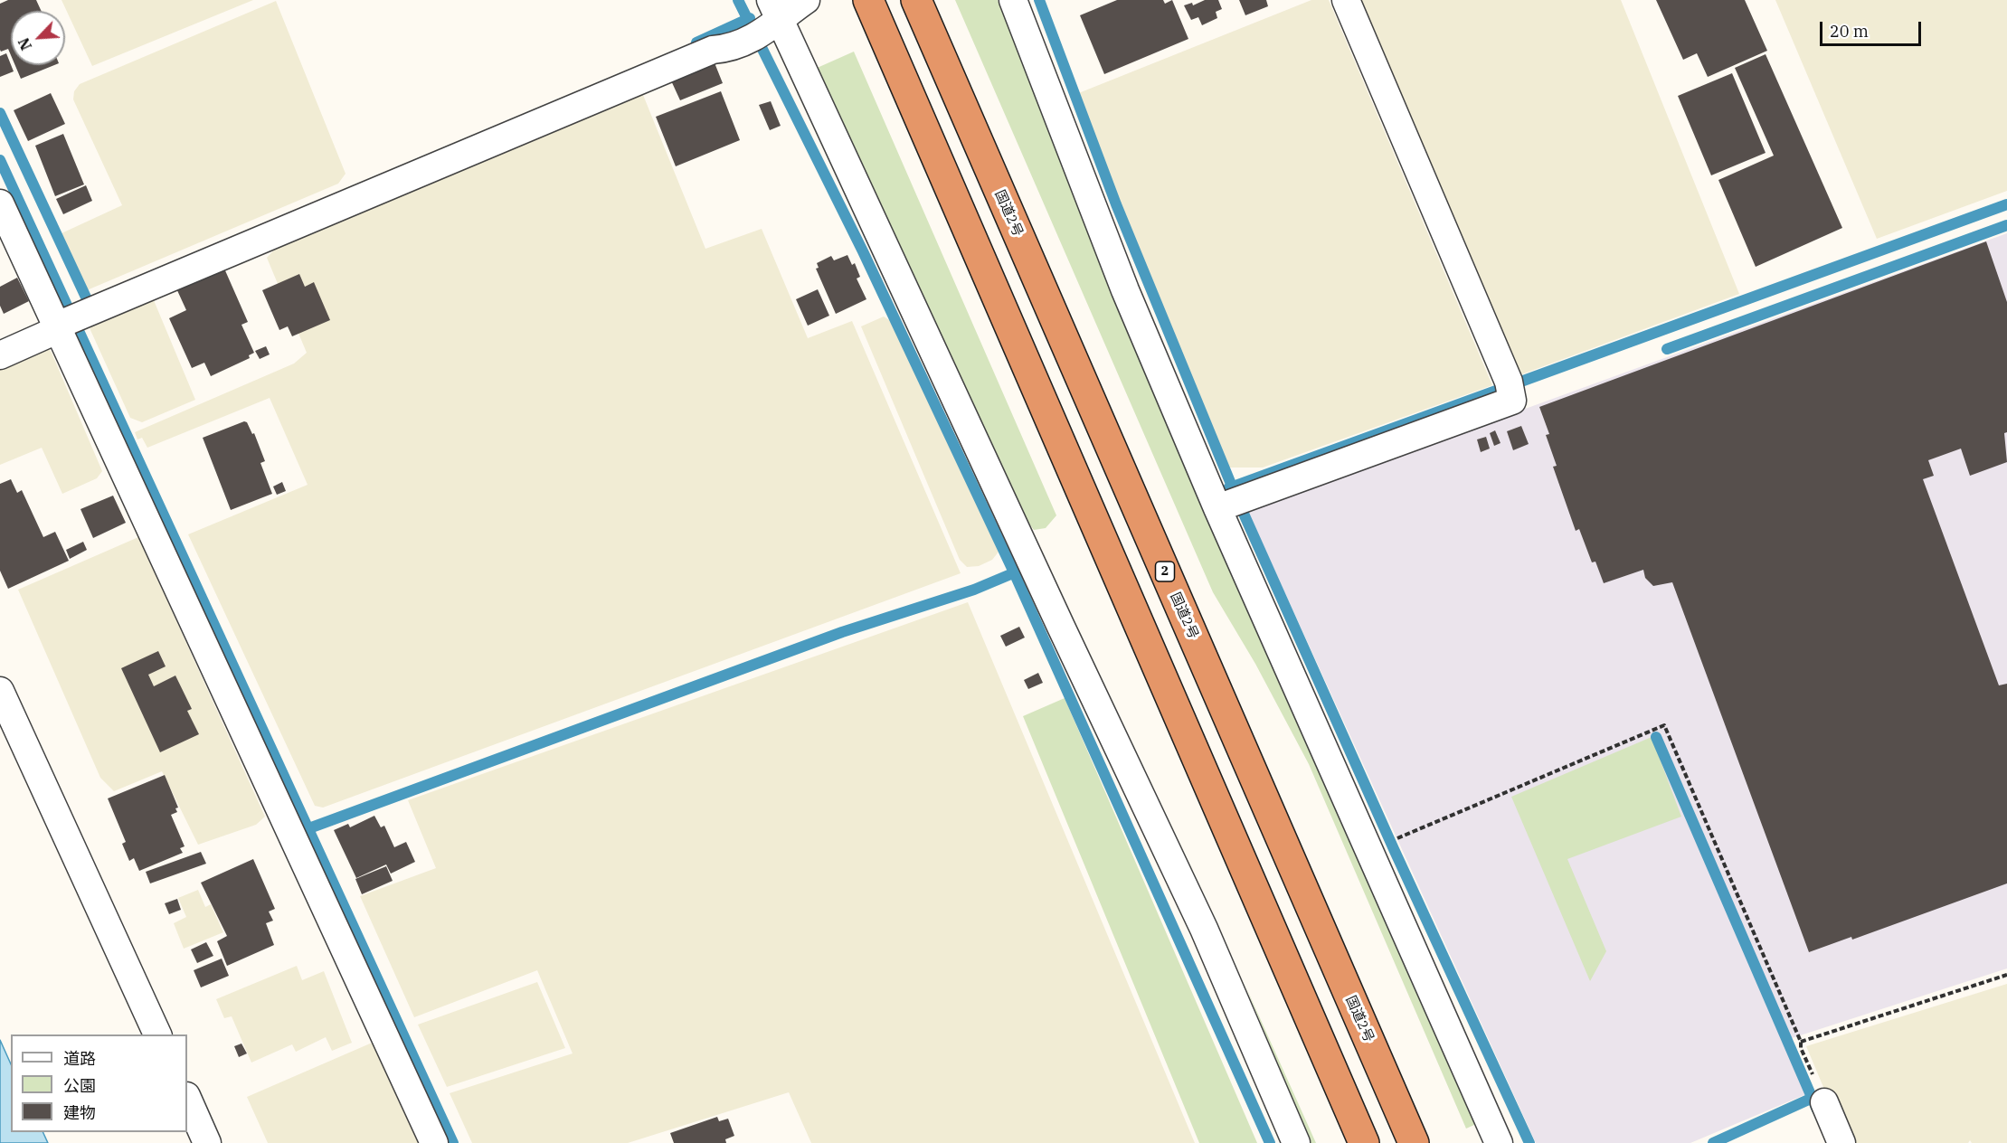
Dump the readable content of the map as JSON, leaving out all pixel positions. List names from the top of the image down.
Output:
{
  "streets": {
    "highway": ["国道2号", "2"]
  },
  "legend": ["道路", "公園", "建物"],
  "scale_bar": "20 m",
  "north": "bottom left"
}
